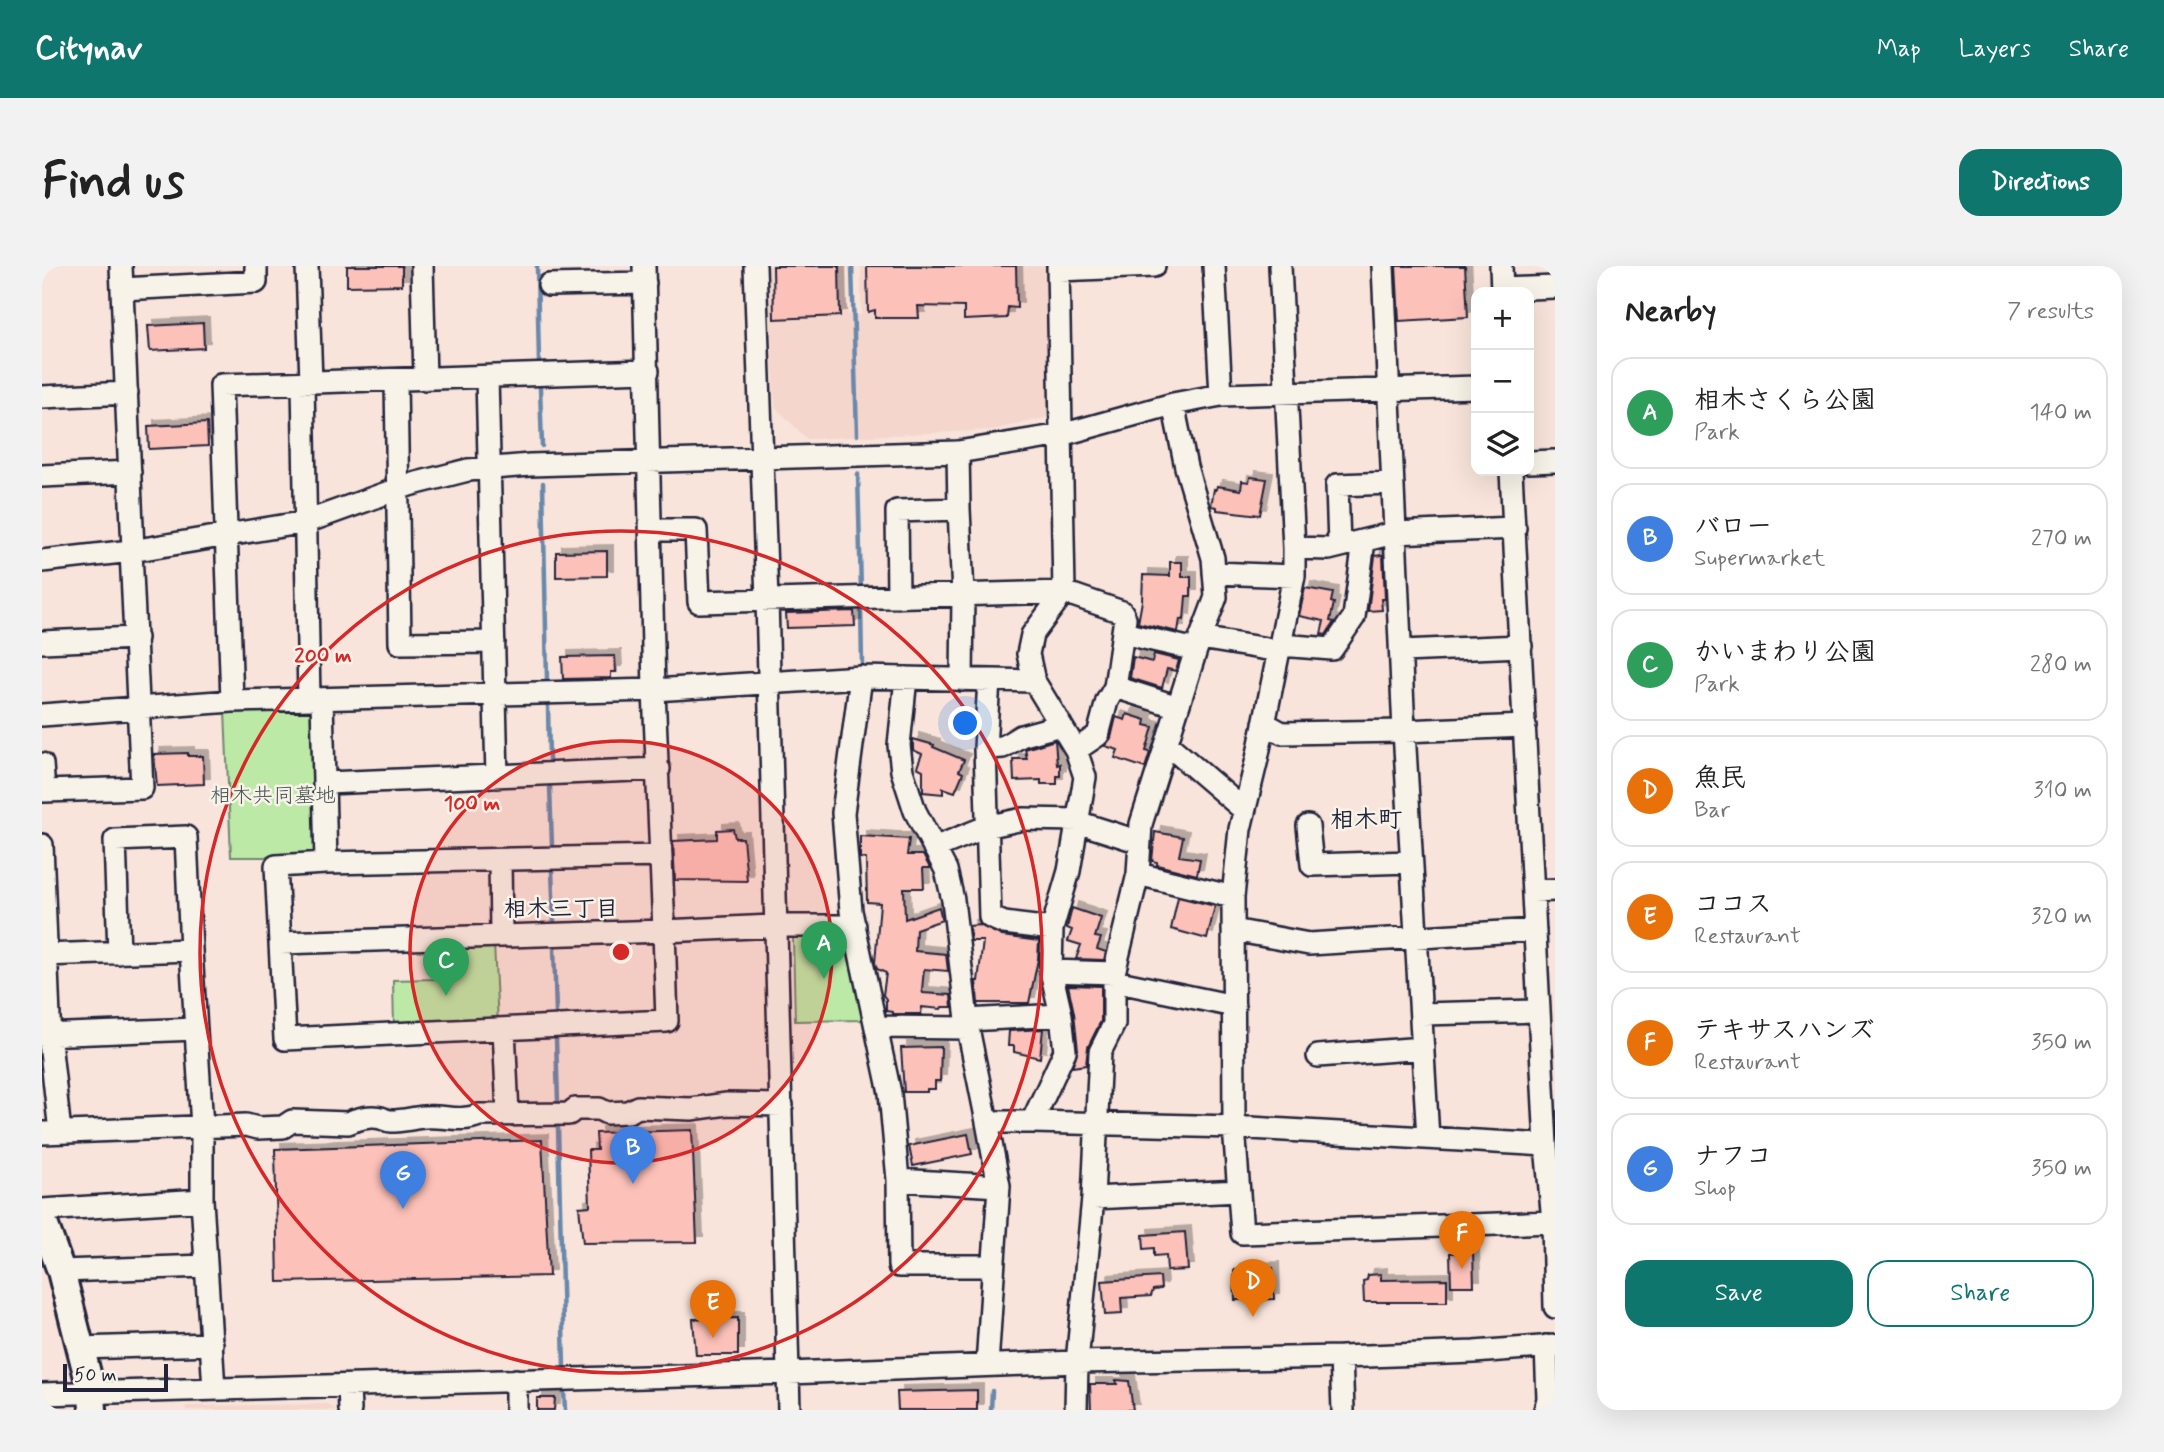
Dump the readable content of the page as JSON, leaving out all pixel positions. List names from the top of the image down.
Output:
{
  "districts": ["相木町", "相木三丁目"],
  "parks": ["相木共同墓地"],
  "scale_bar": "50 m",
  "page": {
    "header": "Citynav",
    "nav": ["Map", "Layers", "Share"],
    "buttons": [
      "Directions",
      ["Save", "Share"]
    ],
    "title": "Find us",
    "heading": ["Nearby", "7 results"],
    "map_buttons": ["+", "−"],
    "list": [
      {
        "mark": "A",
        "name": "相木さくら公園",
        "note": "Park",
        "value": "140 m"
      },
      {
        "mark": "B",
        "name": "バロー",
        "note": "Supermarket",
        "value": "270 m"
      },
      {
        "mark": "C",
        "name": "かいまわり公園",
        "note": "Park",
        "value": "280 m"
      },
      {
        "mark": "D",
        "name": "魚民",
        "note": "Bar",
        "value": "310 m"
      },
      {
        "mark": "E",
        "name": "ココス",
        "note": "Restaurant",
        "value": "320 m"
      },
      {
        "mark": "F",
        "name": "テキサスハンズ",
        "note": "Restaurant",
        "value": "350 m"
      },
      {
        "mark": "G",
        "name": "ナフコ",
        "note": "Shop",
        "value": "350 m"
      }
    ],
    "pins": [
      "A",
      "C",
      "B",
      "G",
      "F",
      "D",
      "E"
    ],
    "scale": "50 m"
  },
  "rings": ["200 m", "100 m"]
}
